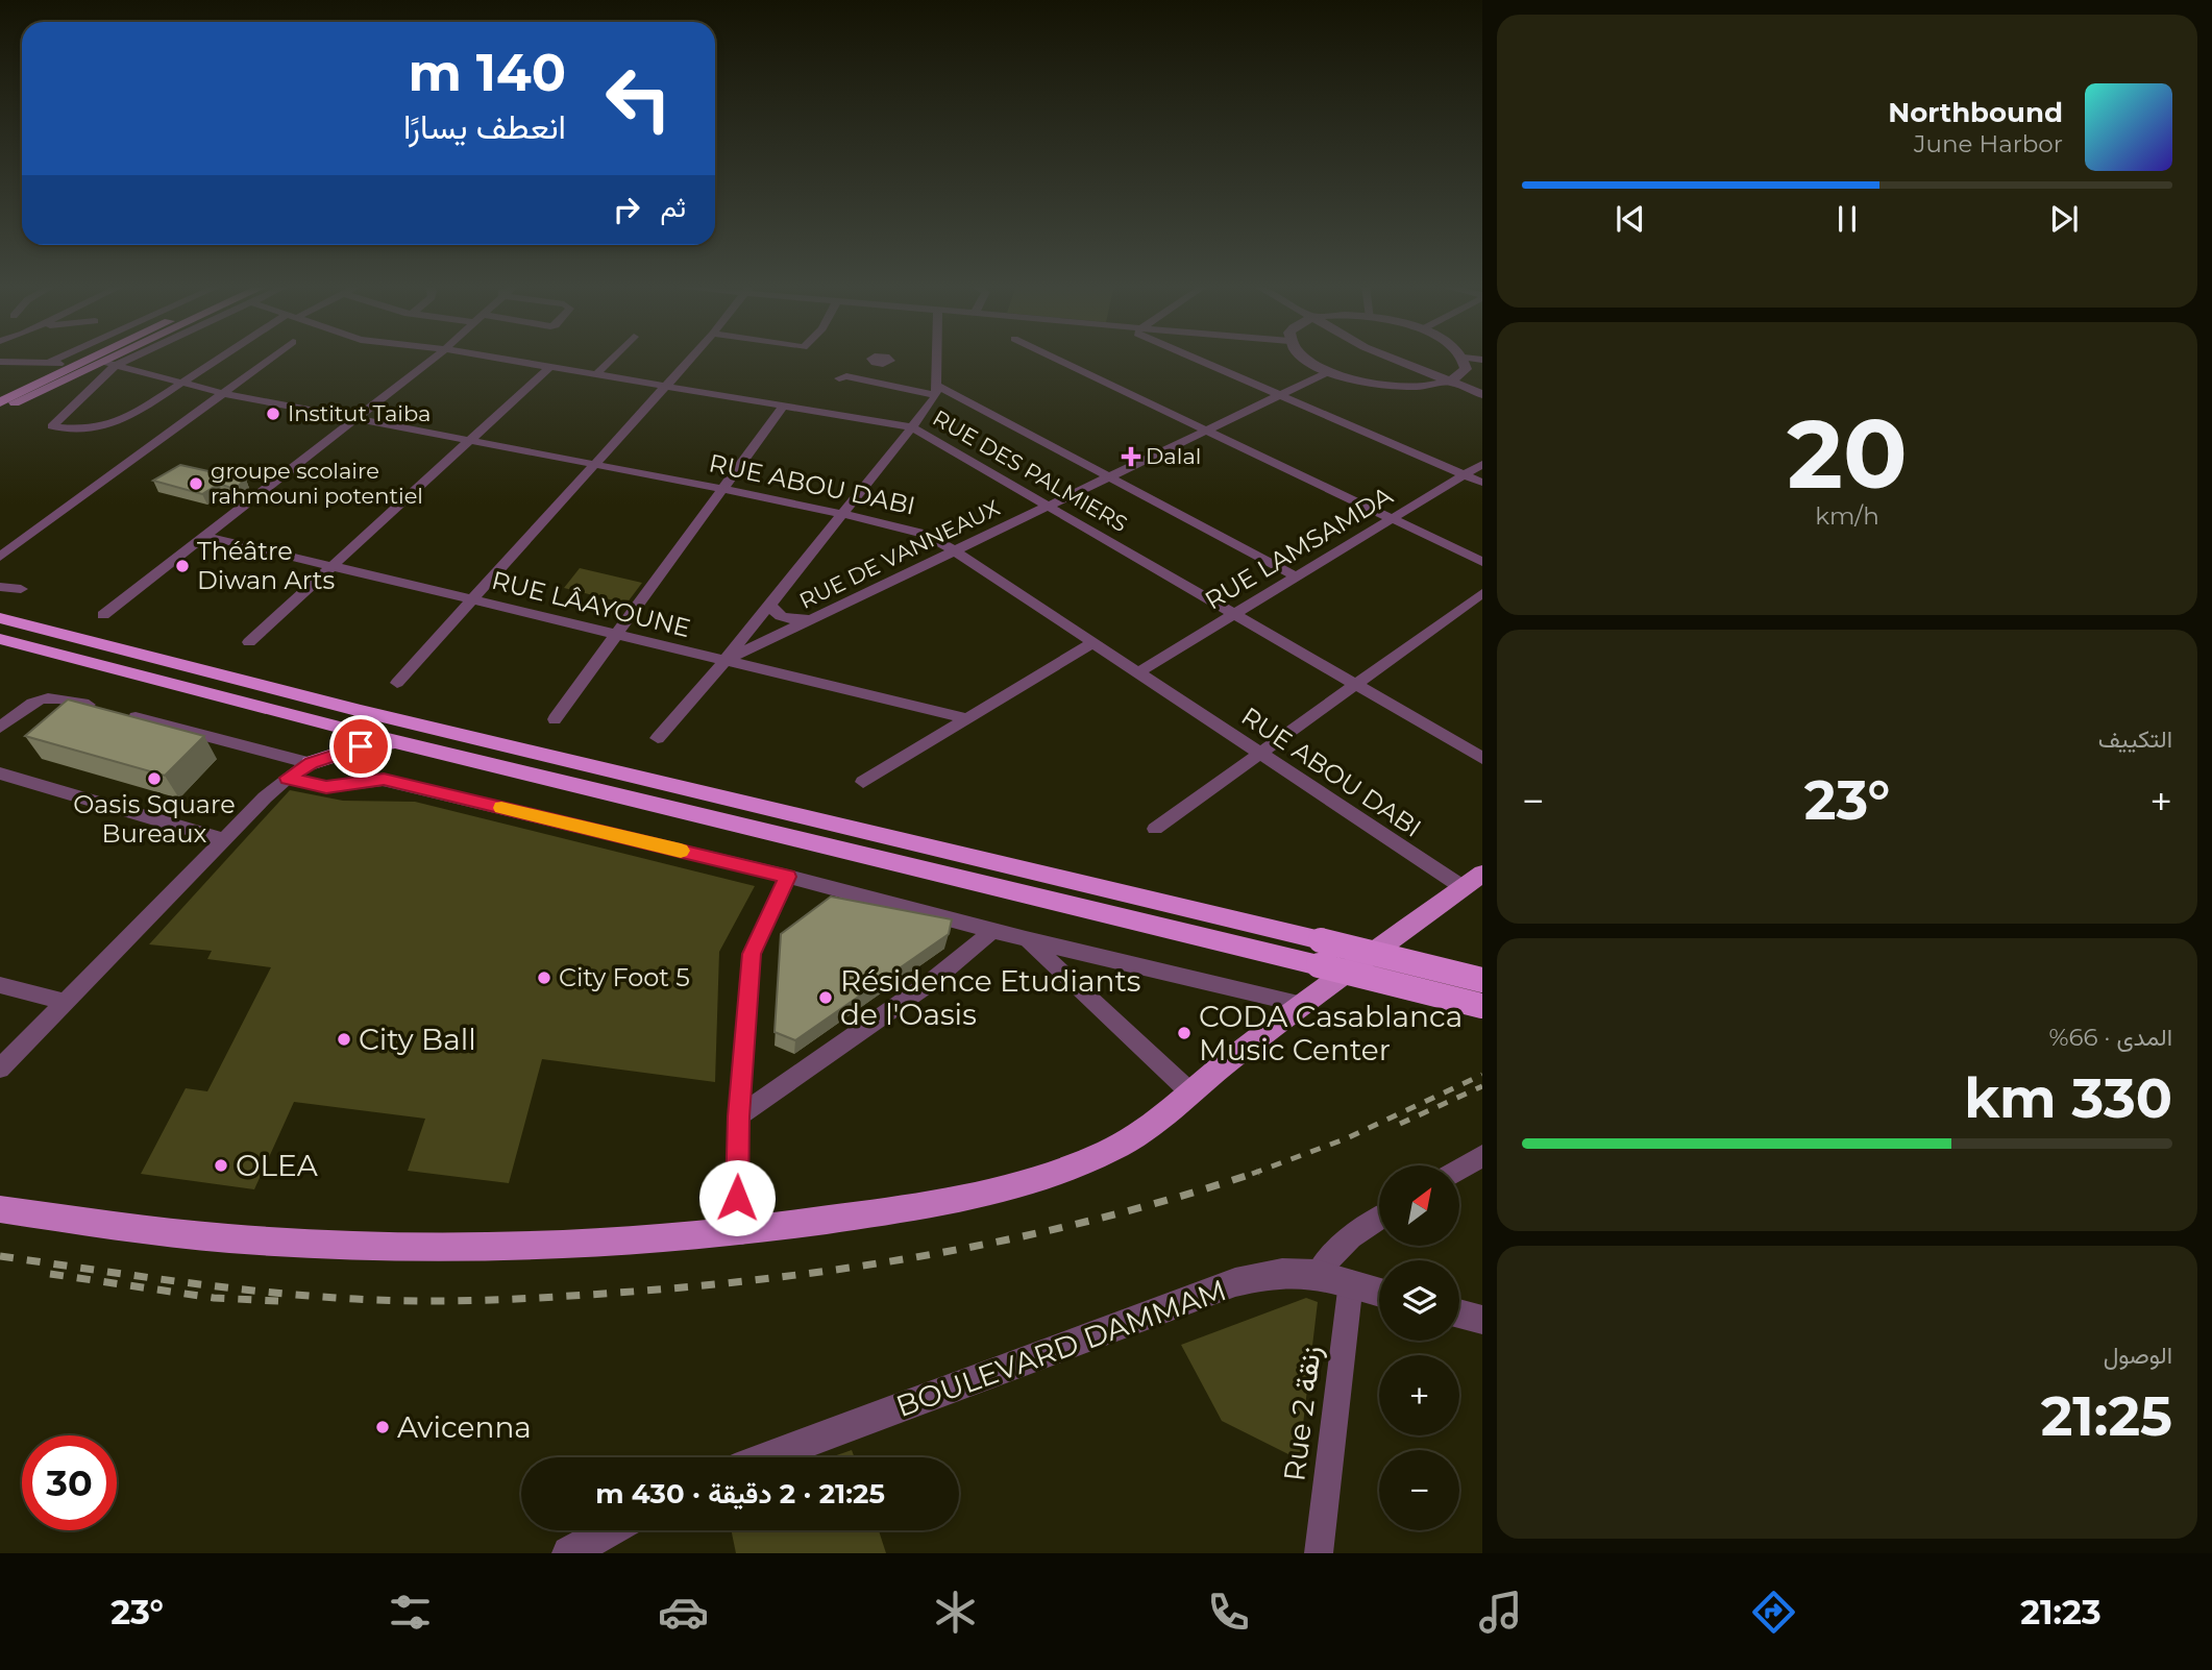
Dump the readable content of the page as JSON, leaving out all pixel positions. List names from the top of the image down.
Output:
{
  "streets": {
    "street": [
      "RUE DES PALMIERS",
      "RUE ABOU DABI",
      "RUE LAMSAMDA",
      "RUE DE VANNEAUX",
      "RUE LÂAYOUNE",
      "BOULEVARD DAMMAM",
      "Rue 2 زنقة"
    ]
  },
  "crossings": [
    ["RUE DES PALMIERS", "RUE LAMSAMDA"],
    ["RUE DES PALMIERS", "RUE DE VANNEAUX"],
    ["RUE ABOU DABI", "RUE LAMSAMDA"],
    ["RUE ABOU DABI", "RUE DE VANNEAUX"],
    ["RUE DE VANNEAUX", "RUE LÂAYOUNE"],
    ["BOULEVARD DAMMAM", "Rue 2 زنقة"]
  ],
  "places": {
    "other": [
      "Institut Taiba",
      "groupe scolaire rahmouni potentiel",
      "Théâtre Diwan Arts",
      "Oasis Square Bureaux",
      "City Foot 5",
      "Résidence Etudiants de l'Oasis",
      "CODA Casablanca Music Center",
      "City Ball",
      "OLEA",
      "Avicenna"
    ],
    "health": ["Dalal"]
  },
  "north": "top right",
  "page": {
    "turn": ["140 m", "انعطف يسارًا"],
    "song": ["Northbound", "June Harbor"],
    "then": "ثم",
    "tile": [
      ["20", "km/h"],
      "التكييف",
      ["المدى · 66%", "330 km"],
      ["الوصول", "21:25"]
    ],
    "heat": ["−", "23°", "+"],
    "map_buttons": ["+", "−"],
    "limit": "30",
    "trip": "21:25 · 2 دقيقة · 430 m",
    "tabs": ["21:23", "23°"]
  }
}
